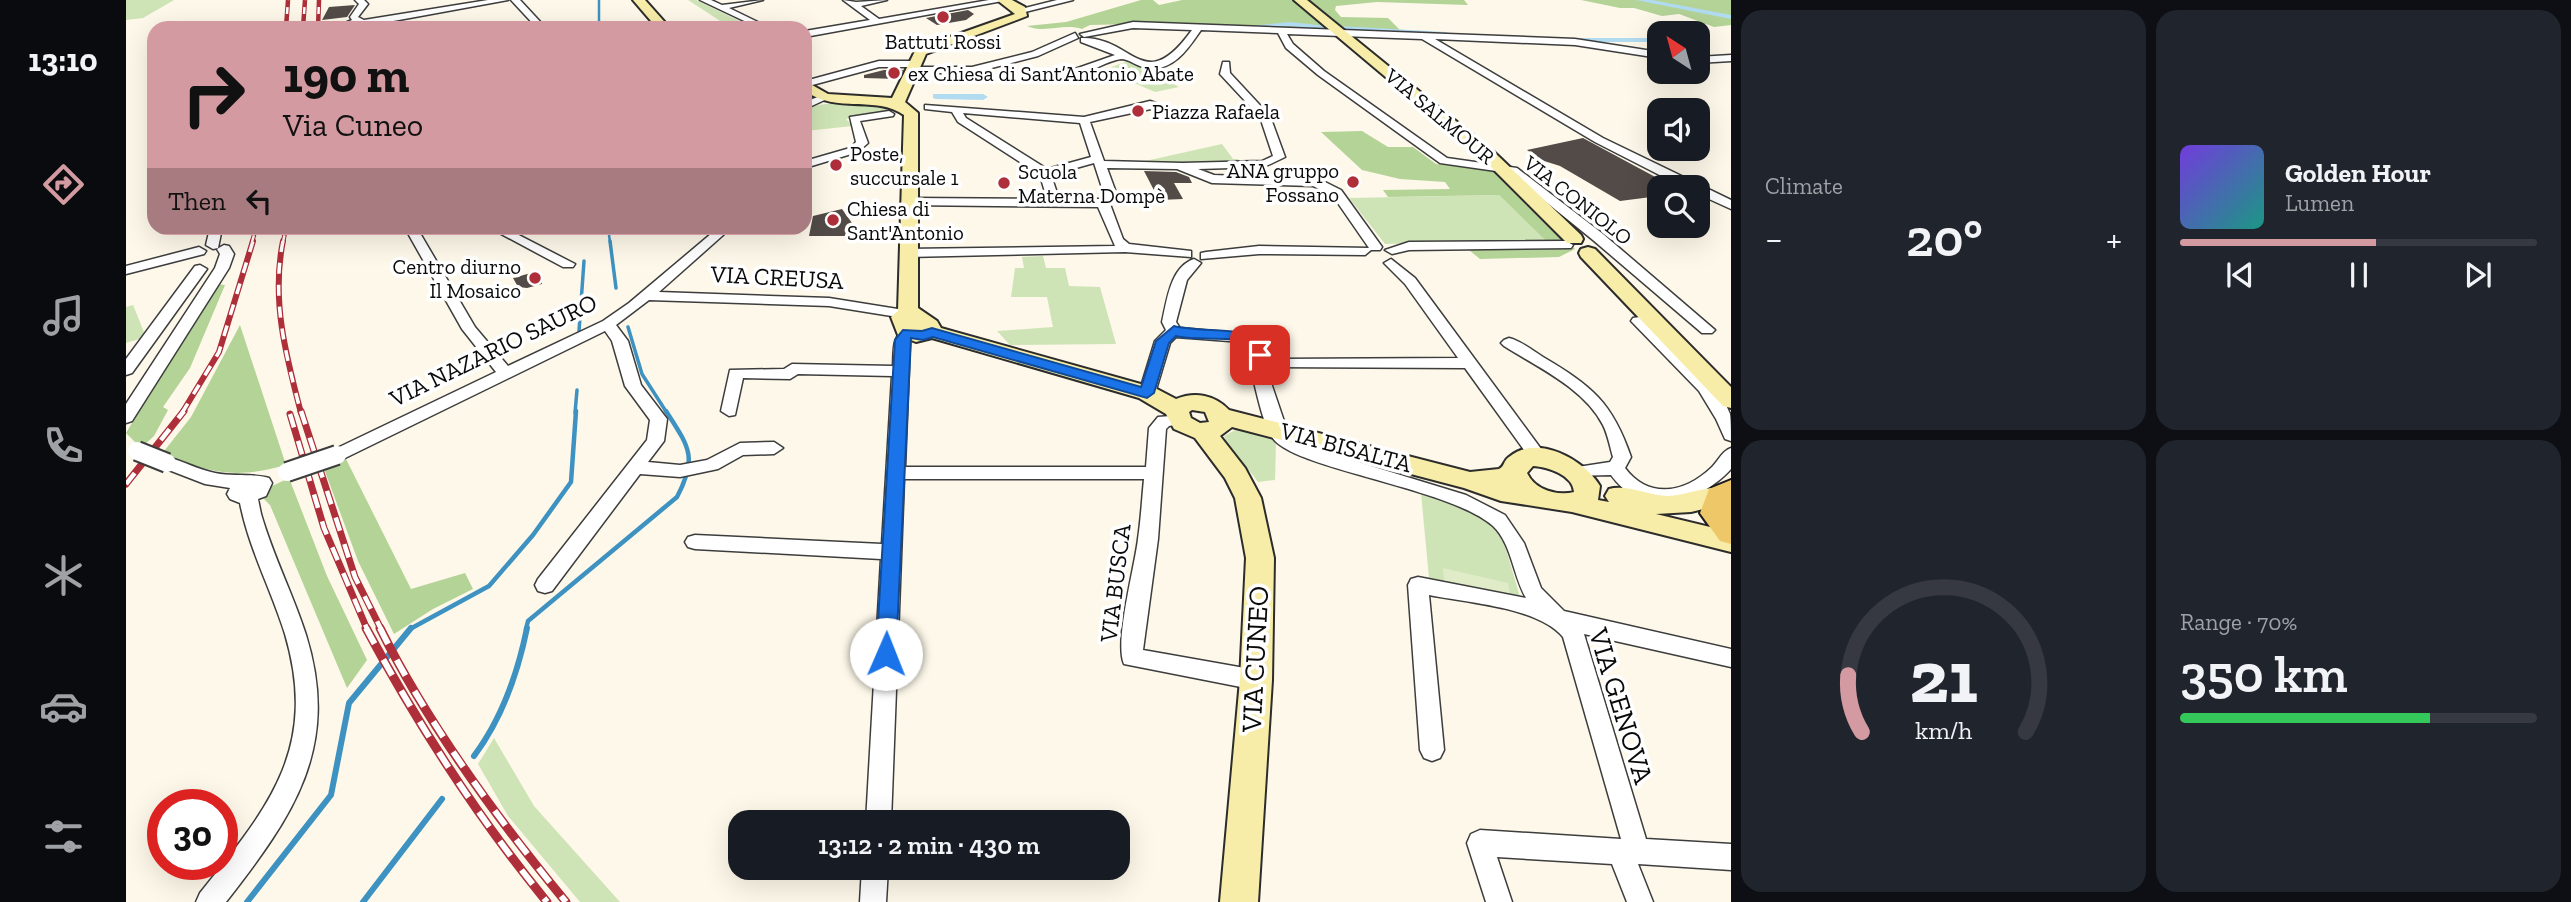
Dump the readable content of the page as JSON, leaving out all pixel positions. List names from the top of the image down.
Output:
{
  "streets": {
    "main road": ["VIA SALMOUR", "VIA BISALTA", "VIA CUNEO"],
    "street": [
      "VIA CONIOLO",
      "VIA CREUSA",
      "VIA NAZARIO SAURO",
      "VIA BUSCA",
      "VIA GENOVA"
    ]
  },
  "crossings": [
    ["VIA SALMOUR", "VIA CONIOLO"],
    ["VIA CREUSA", "VIA NAZARIO SAURO"],
    ["VIA CREUSA", "VIA CUNEO"],
    ["VIA BISALTA", "VIA BUSCA"],
    ["VIA BISALTA", "VIA CUNEO"],
    ["VIA BISALTA", "VIA GENOVA"],
    ["VIA BUSCA", "VIA CUNEO"]
  ],
  "places": [
    "Battuti Rossi",
    "ex Chiesa di Sant’Antonio Abate",
    "Piazza Rafaela",
    "Poste, succursale 1",
    "ANA gruppo Fossano",
    "Scuola Materna Dompè",
    "Chiesa di Sant'Antonio",
    "Centro diurno Il Mosaico"
  ],
  "north": "top left",
  "page": {
    "tabs": "13:10",
    "tile": [
      "Climate",
      ["Range · 70%", "350 km"]
    ],
    "turn": ["190 m", "Via Cuneo"],
    "song": ["Golden Hour", "Lumen"],
    "then": "Then",
    "heat": ["−", "20°", "+"],
    "limit": "30",
    "trip": "13:12 · 2 min · 430 m",
    "gauge": ["21", "km/h"]
  }
}
